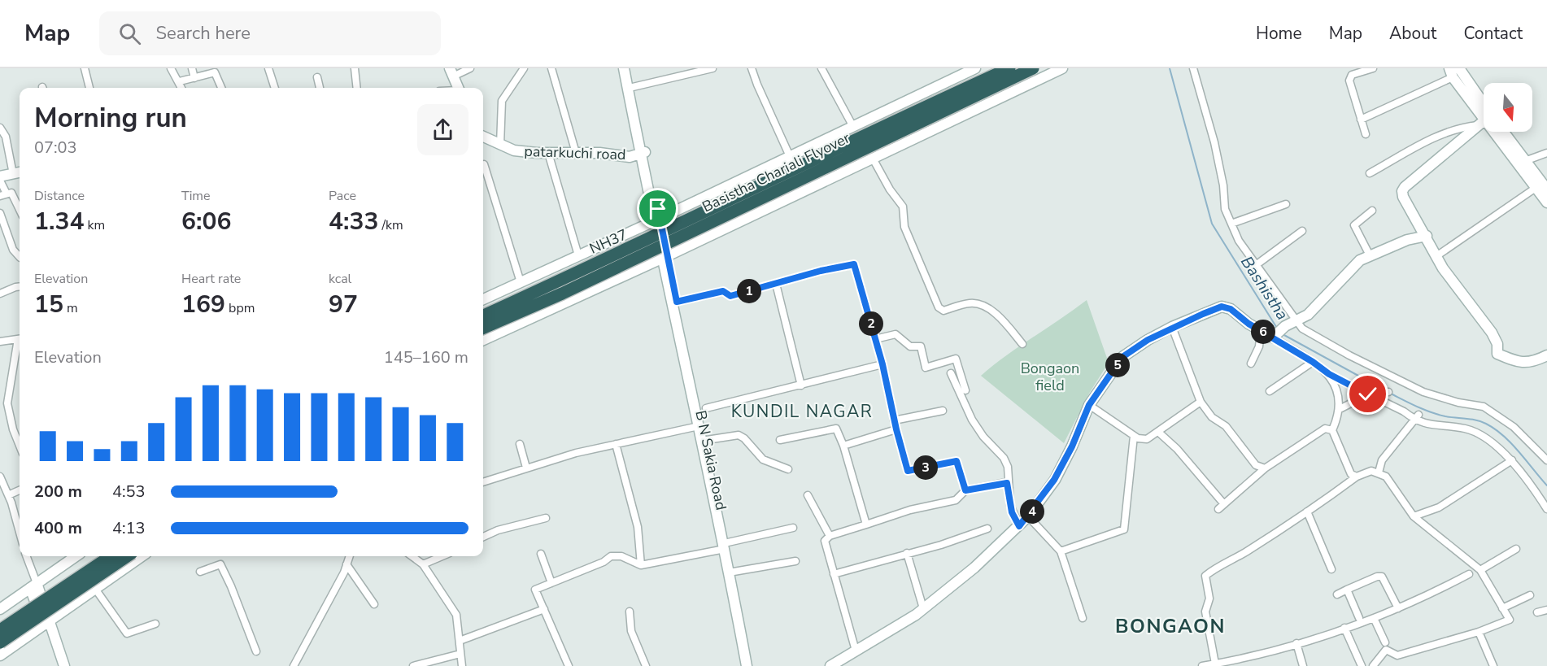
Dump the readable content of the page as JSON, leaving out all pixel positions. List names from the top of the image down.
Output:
{
  "streets": {
    "highway": ["Basistha Chariali Flyover"],
    "street": ["patarkuchi road", "NH37", "B N Sakia Road"]
  },
  "districts": ["KUNDIL NAGAR", "BONGAON"],
  "water": ["Bashistha"],
  "parks": ["Bongaon field"],
  "north": "bottom",
  "page": {
    "header": "Map",
    "search": "Search here",
    "nav": [
      "Home",
      "Map",
      "About",
      "Contact"
    ],
    "heading": ["Morning run", "07:03"],
    "stats": [
      ["Distance", "1.34 km"],
      ["Time", "6:06"],
      ["Pace", "4:33 /km"],
      ["Elevation", "15 m"],
      ["Heart rate", "169 bpm"],
      ["kcal", "97"]
    ],
    "pins": [
      "1",
      "2",
      "6",
      "5",
      "3",
      "4"
    ],
    "chart": ["Elevation", "145–160 m"],
    "list": [
      {
        "name": "200 m",
        "note": "4:53"
      },
      {
        "name": "400 m",
        "note": "4:13"
      }
    ]
  }
}
